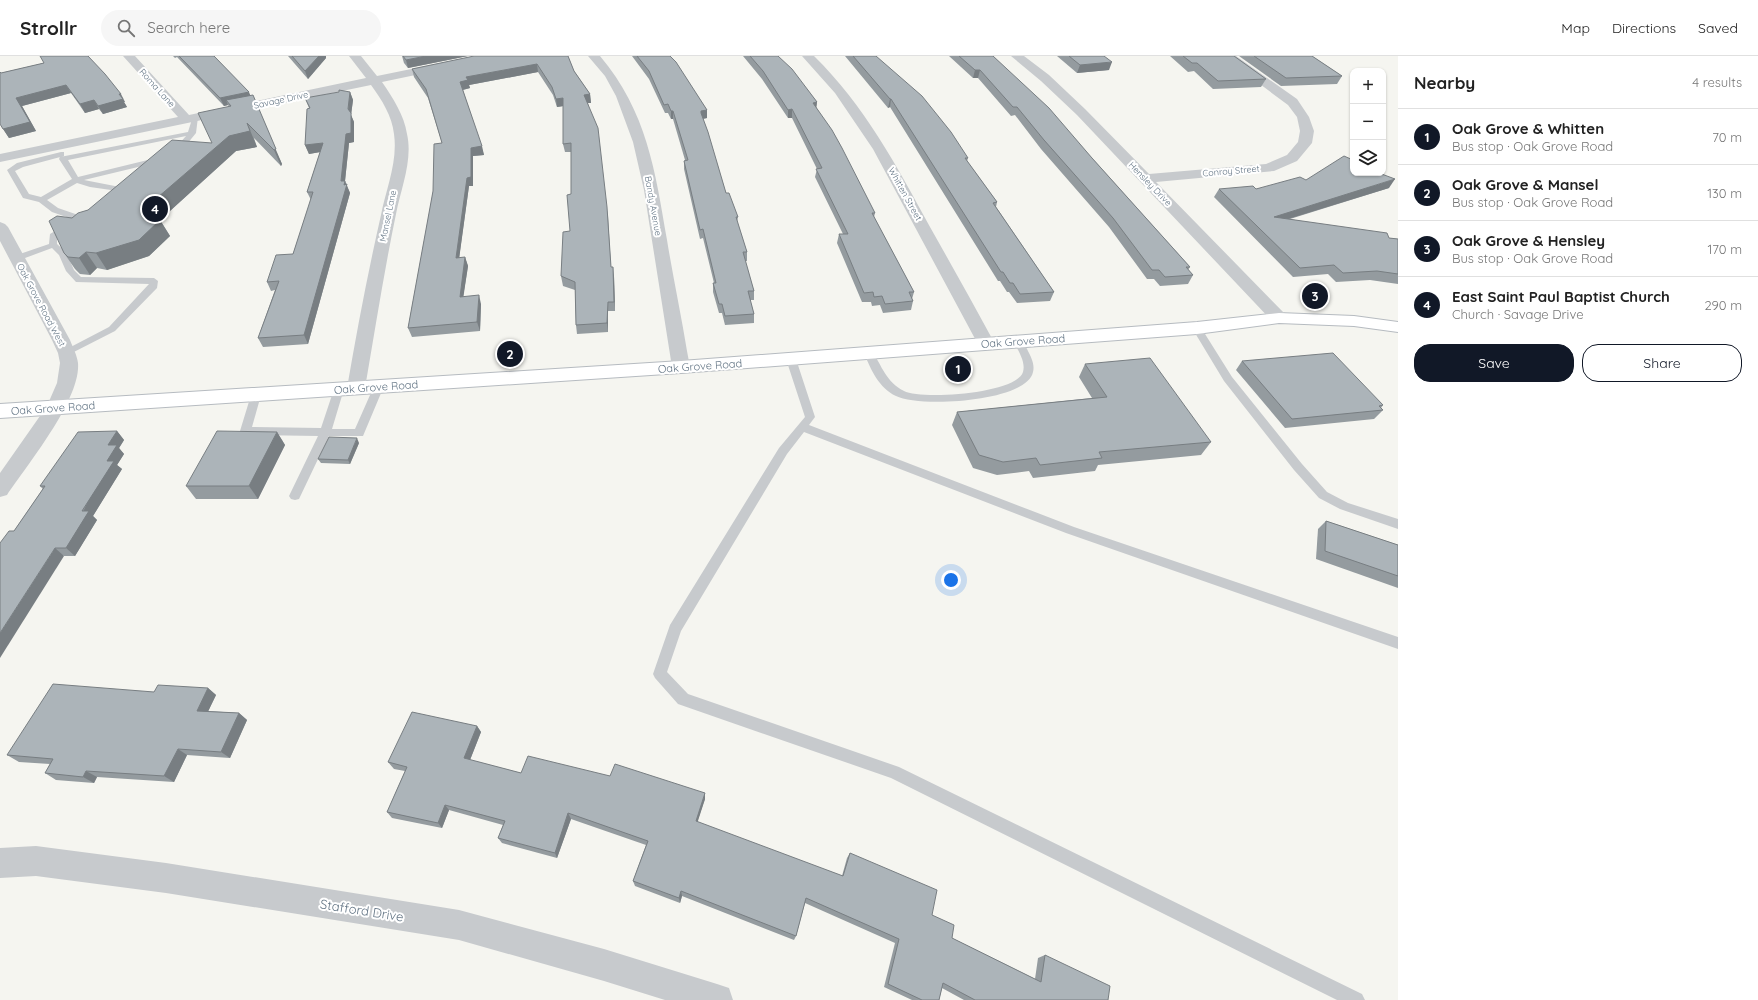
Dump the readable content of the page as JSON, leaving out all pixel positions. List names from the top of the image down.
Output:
{
  "streets": {
    "street": [
      "Roma Lane",
      "Savage Drive",
      "Conroy Street",
      "Hensley Drive",
      "Whitten Street",
      "Bandy Avenue",
      "Mansel Lane",
      "Oak Grove Road West",
      "Oak Grove Road",
      "Stafford Drive"
    ]
  },
  "crossings": [
    ["Roma Lane", "Savage Drive"],
    ["Savage Drive", "Mansel Lane"],
    ["Conroy Street", "Hensley Drive"],
    ["Hensley Drive", "Oak Grove Road"],
    ["Whitten Street", "Oak Grove Road"],
    ["Bandy Avenue", "Oak Grove Road"],
    ["Mansel Lane", "Oak Grove Road"],
    ["Oak Grove Road West", "Oak Grove Road"]
  ],
  "page": {
    "header": "Strollr",
    "search": "Search here",
    "nav": ["Map", "Directions", "Saved"],
    "heading": ["Nearby", "4 results"],
    "map_buttons": ["+", "−"],
    "list": [
      {
        "mark": "1",
        "name": "Oak Grove & Whitten",
        "note": "Bus stop · Oak Grove Road",
        "value": "70 m"
      },
      {
        "mark": "2",
        "name": "Oak Grove & Mansel",
        "note": "Bus stop · Oak Grove Road",
        "value": "130 m"
      },
      {
        "mark": "3",
        "name": "Oak Grove & Hensley",
        "note": "Bus stop · Oak Grove Road",
        "value": "170 m"
      },
      {
        "mark": "4",
        "name": "East Saint Paul Baptist Church",
        "note": "Church · Savage Drive",
        "value": "290 m"
      }
    ],
    "pins": [
      "4",
      "3",
      "2",
      "1"
    ],
    "buttons": ["Save", "Share"]
  }
}
